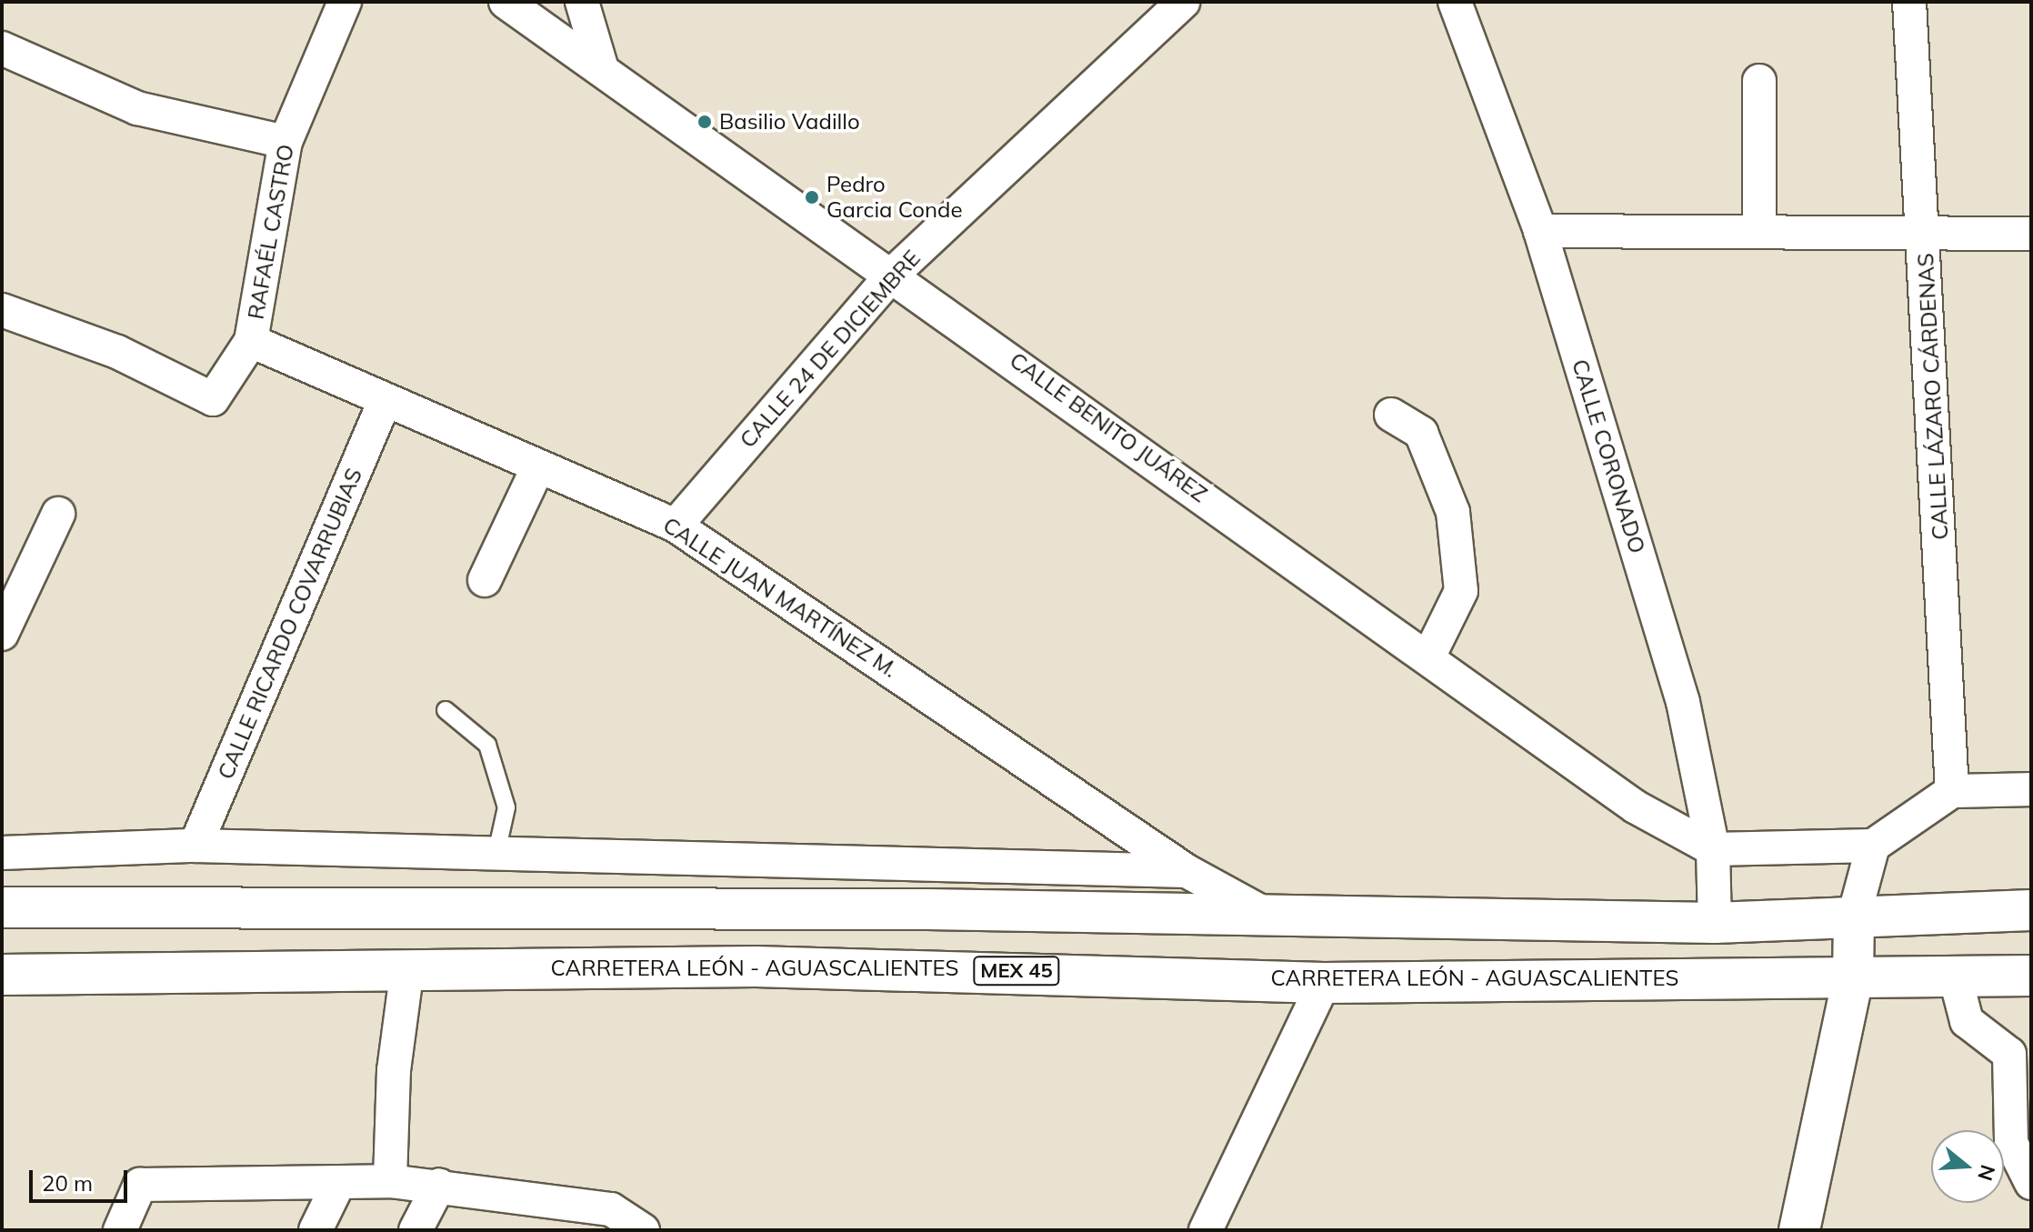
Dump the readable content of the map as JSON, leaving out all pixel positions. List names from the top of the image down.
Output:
{
  "streets": {
    "main road": ["CARRETERA LEÓN - AGUASCALIENTES", "MEX 45"],
    "street": [
      "RAFAÉL CASTRO",
      "CALLE 24 DE DICIEMBRE",
      "CALLE LÁZARO CÁRDENAS",
      "CALLE BENITO JUÁREZ",
      "CALLE CORONADO",
      "CALLE JUAN MARTÍNEZ M.",
      "CALLE RICARDO COVARRUBIAS"
    ]
  },
  "crossings": [
    ["RAFAÉL CASTRO", "CALLE JUAN MARTÍNEZ M."],
    ["CALLE 24 DE DICIEMBRE", "CALLE BENITO JUÁREZ"],
    ["CALLE 24 DE DICIEMBRE", "CALLE JUAN MARTÍNEZ M."],
    ["CALLE BENITO JUÁREZ", "CALLE CORONADO"],
    ["CALLE JUAN MARTÍNEZ M.", "CALLE RICARDO COVARRUBIAS"]
  ],
  "places": ["Basilio Vadillo", "Pedro Garcia Conde"],
  "scale_bar": "20 m",
  "north": "right"
}
